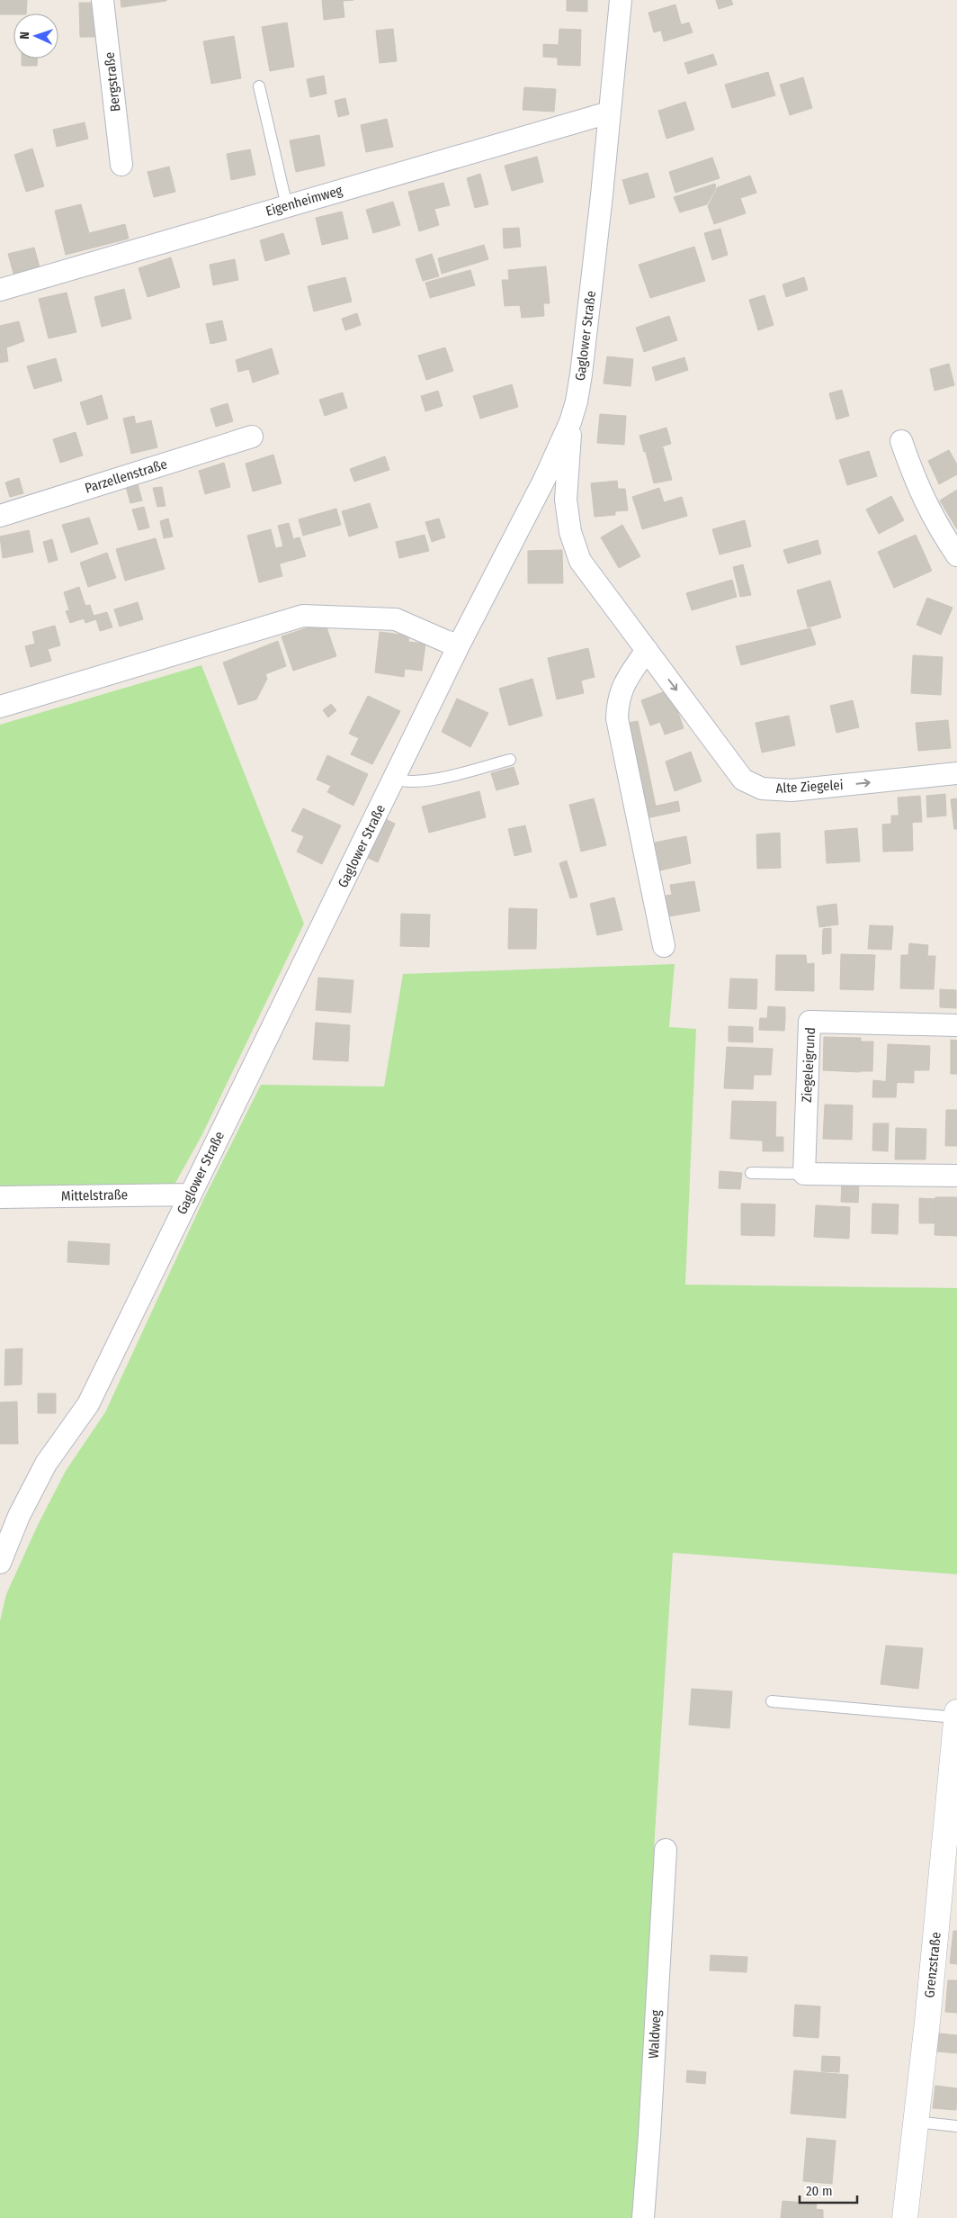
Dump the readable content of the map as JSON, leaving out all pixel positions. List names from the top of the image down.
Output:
{
  "streets": {
    "street": [
      "Bergstraße",
      "Eigenheimweg",
      "Gaglower Straße",
      "Parzellenstraße",
      "Alte Ziegelei",
      "Ziegeleigrund",
      "Mittelstraße",
      "Grenzstraße",
      "Waldweg"
    ]
  },
  "crossings": [
    ["Eigenheimweg", "Gaglower Straße"],
    ["Gaglower Straße", "Alte Ziegelei"],
    ["Gaglower Straße", "Mittelstraße"]
  ],
  "one_way": ["Alte Ziegelei"],
  "scale_bar": "20 m",
  "north": "left"
}
